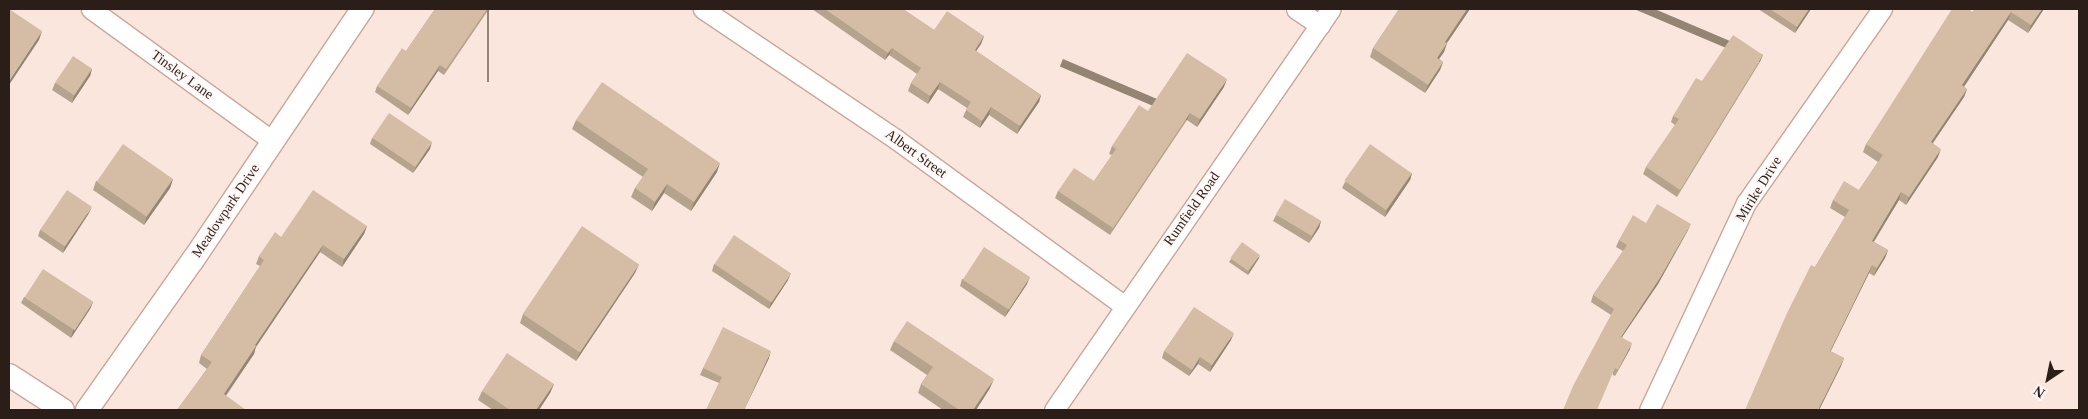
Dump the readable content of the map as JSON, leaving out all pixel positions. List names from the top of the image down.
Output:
{
  "streets": {
    "street": [
      "Tinsley Lane",
      "Albert Street",
      "Mirike Drive",
      "Rumfield Road",
      "Meadowpark Drive"
    ]
  },
  "crossings": [
    ["Tinsley Lane", "Meadowpark Drive"],
    ["Albert Street", "Rumfield Road"]
  ],
  "north": "bottom left"
}
